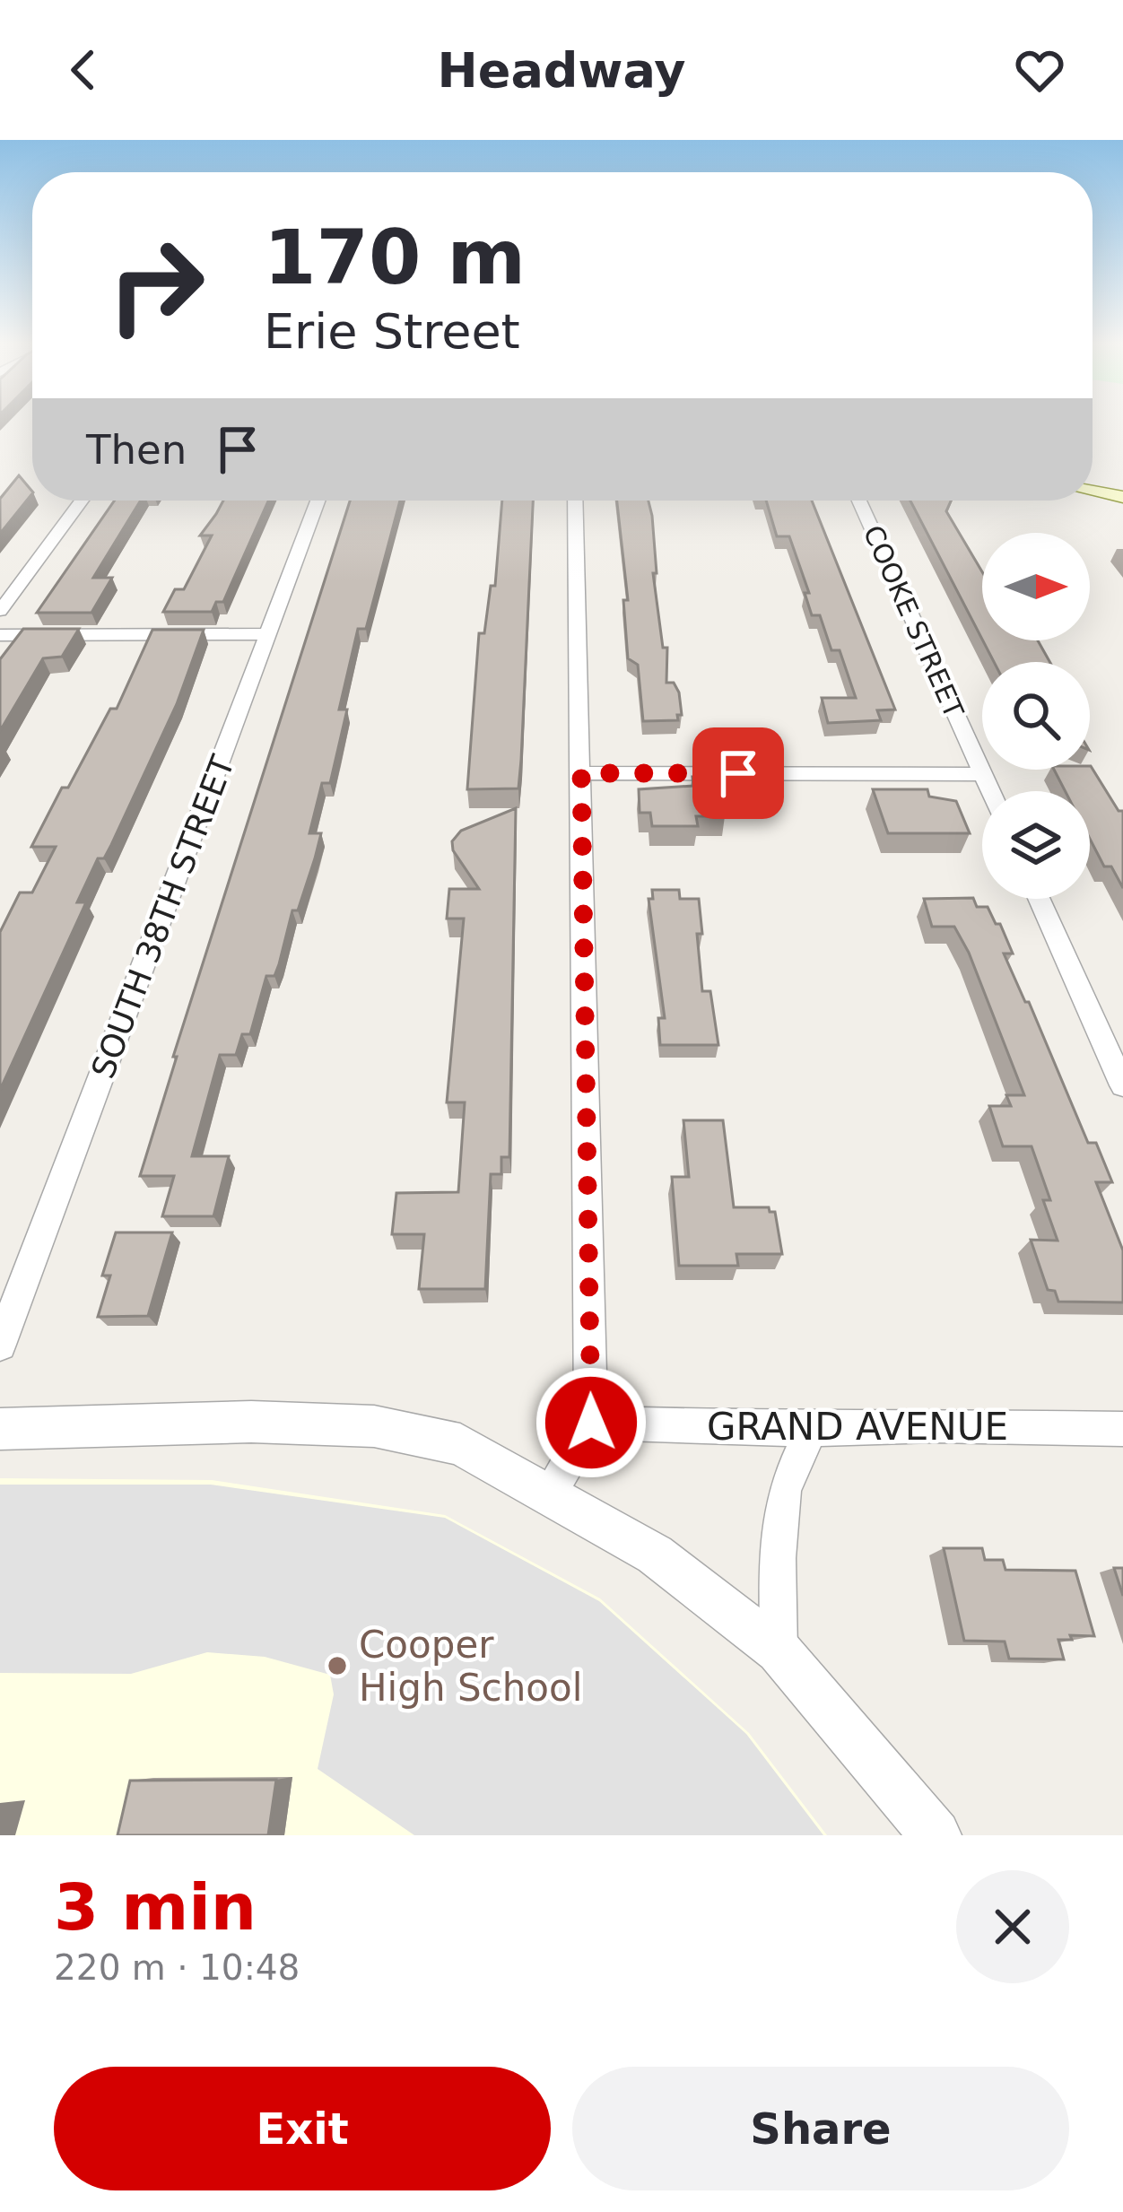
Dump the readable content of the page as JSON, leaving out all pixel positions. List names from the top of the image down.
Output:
{
  "streets": {
    "street": ["COOKE STREET", "SOUTH 38TH STREET", "GRAND AVENUE"]
  },
  "places": ["Cooper High School"],
  "north": "right",
  "page": {
    "header": "Headway",
    "turn": ["170 m", "Erie Street"],
    "then": "Then",
    "heading": ["3 min", "220 m · 10:48"],
    "buttons": ["Exit", "Share"]
  }
}
